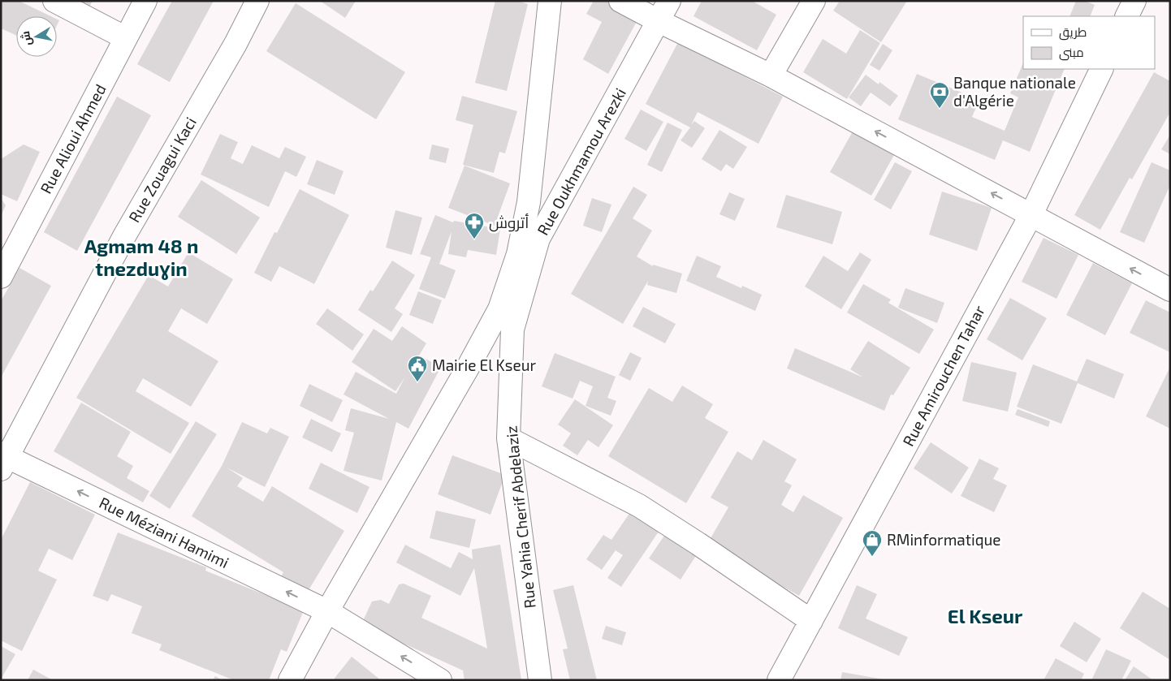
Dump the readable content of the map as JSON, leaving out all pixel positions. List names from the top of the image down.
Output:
{
  "streets": {
    "street": [
      "Rue Alioui Ahmed",
      "Rue Oukhmamou Arezki",
      "Rue Zouagui Kaci",
      "Rue Amirouchen Tahar",
      "Rue Yahia Cherif Abdelaziz",
      "Rue Méziani Hamimi"
    ]
  },
  "crossings": [
    ["Rue Oukhmamou Arezki", "Rue Yahia Cherif Abdelaziz"],
    ["Rue Zouagui Kaci", "Rue Méziani Hamimi"]
  ],
  "one_way": ["Rue Méziani Hamimi"],
  "districts": ["Agmam 48 n tnezduɣin", "El Kseur"],
  "places": {
    "bank": ["Banque nationale d'Algérie"],
    "pharmacy": ["أتروش"],
    "public building": ["Mairie El Kseur"],
    "shop": ["RMinformatique"]
  },
  "legend": ["طريق", "مبنى"],
  "north": "left"
}
